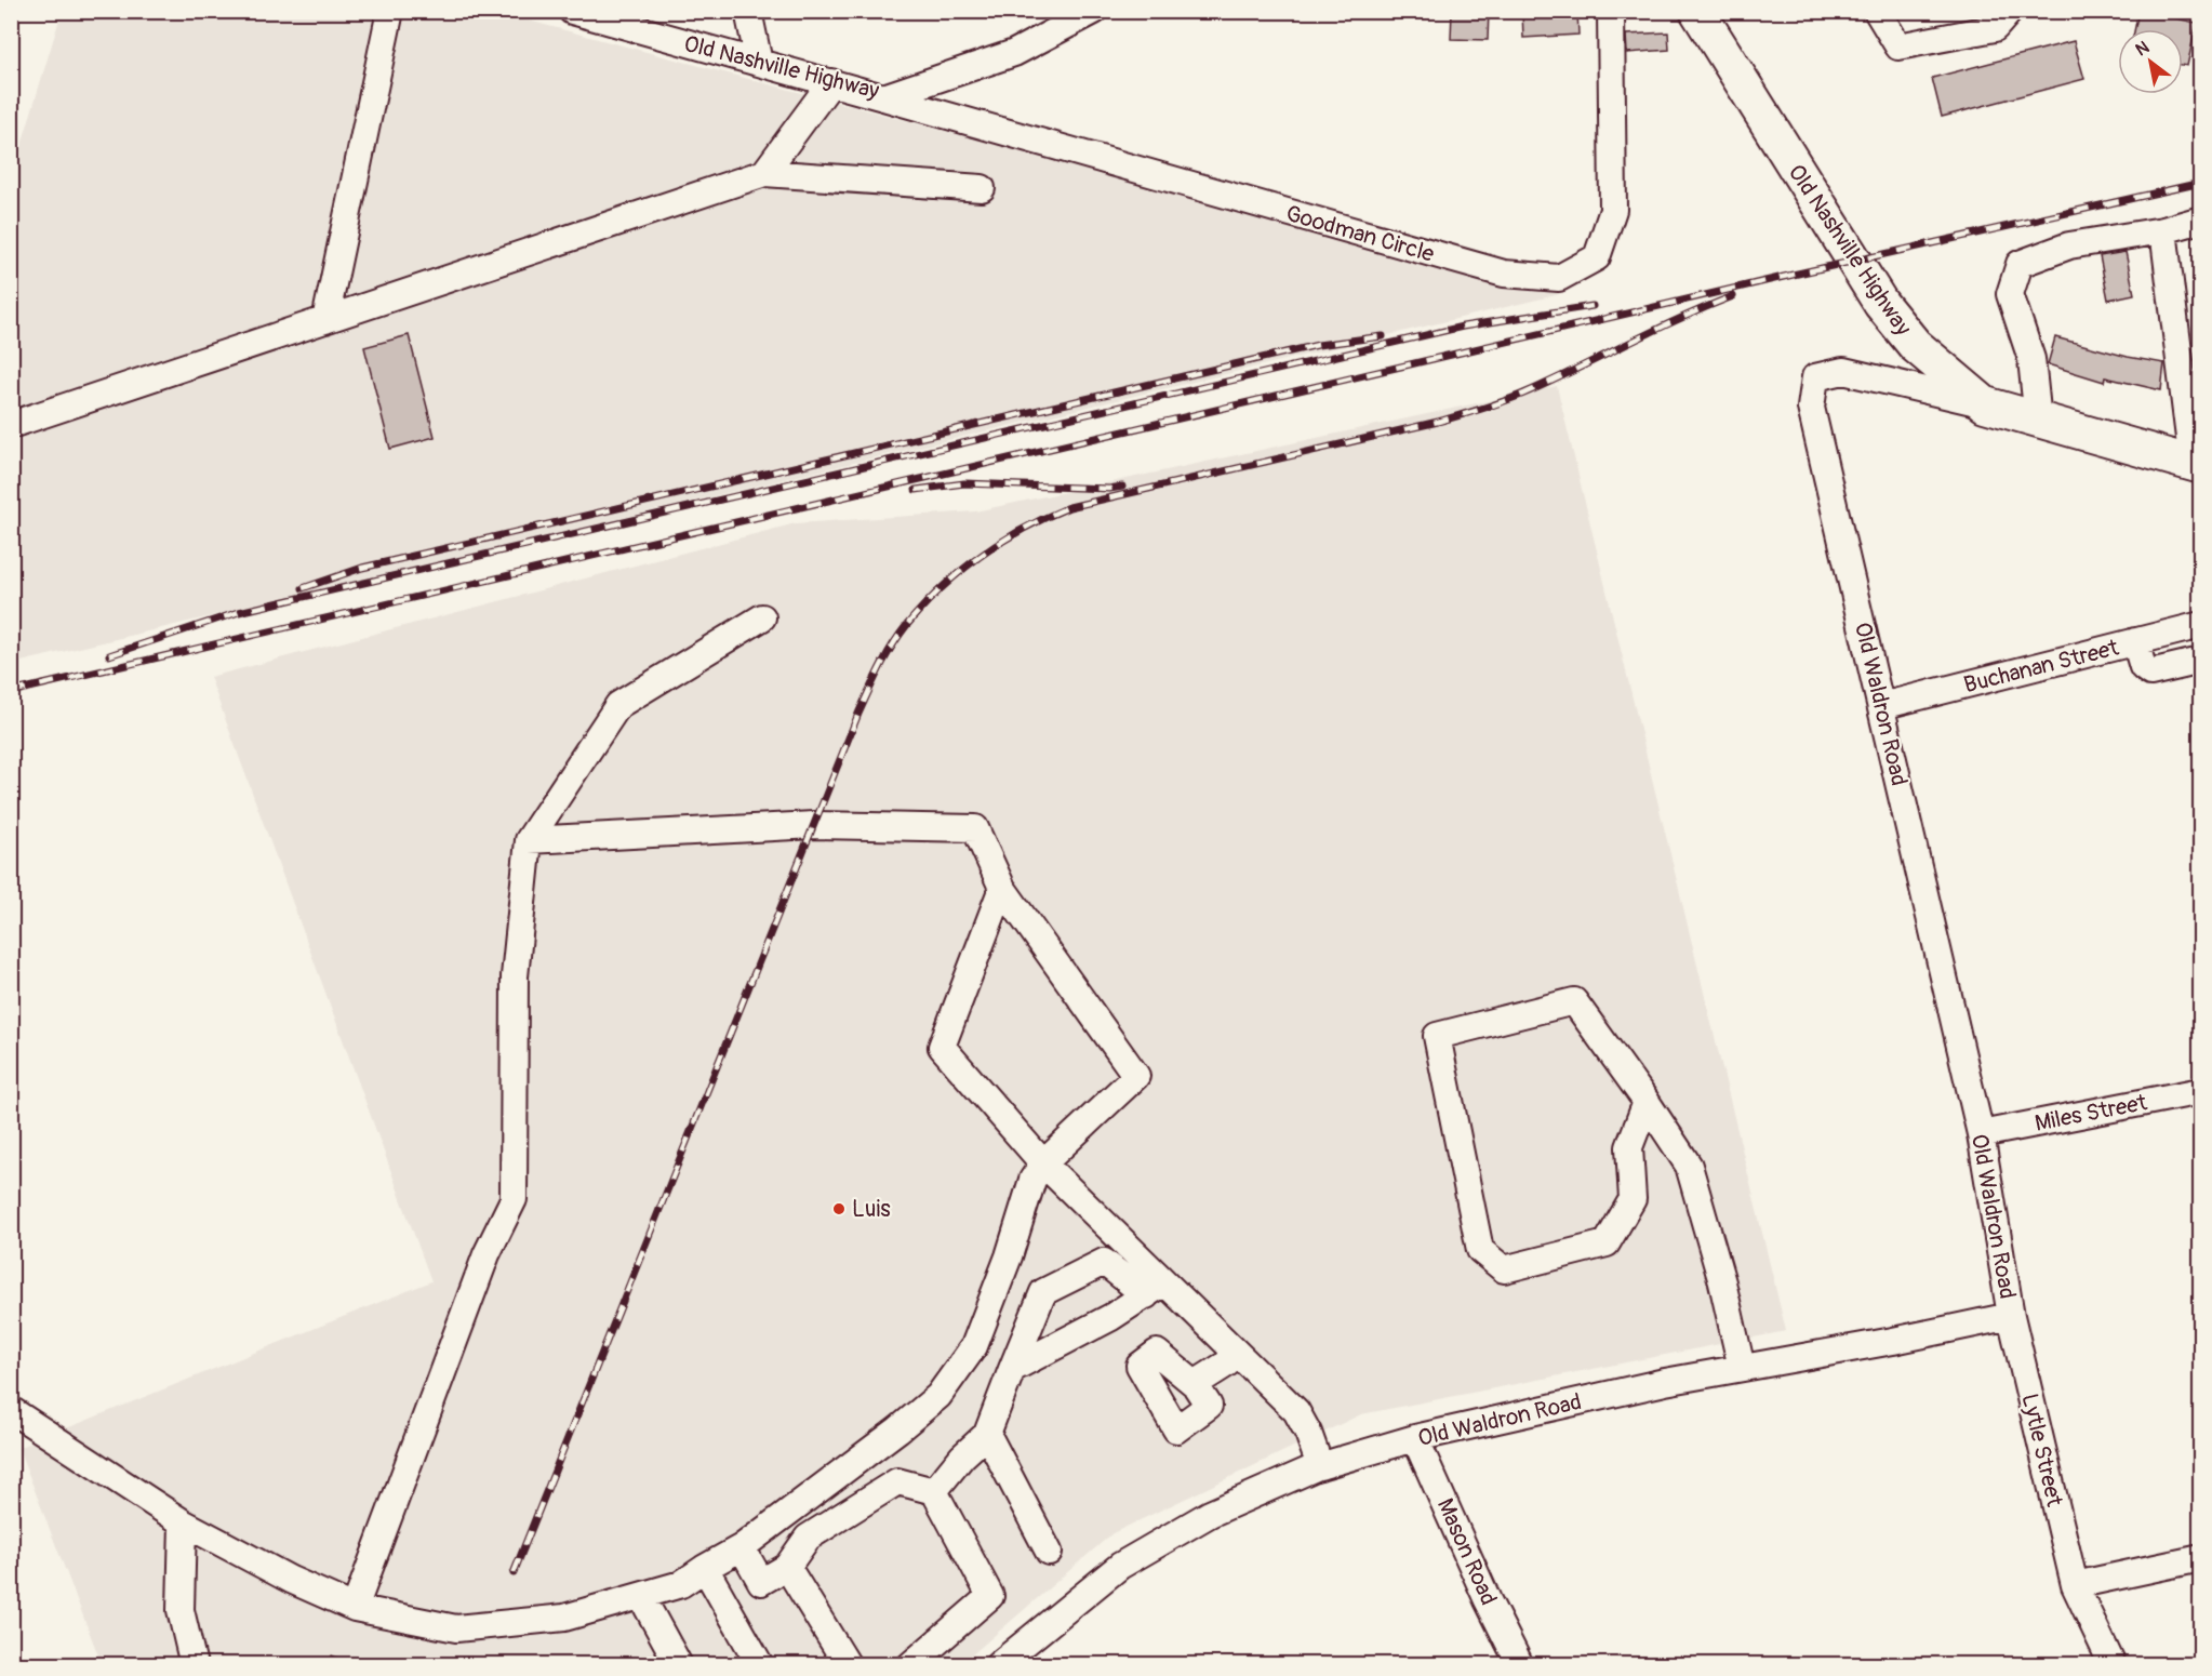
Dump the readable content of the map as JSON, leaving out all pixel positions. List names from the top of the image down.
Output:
{
  "streets": {
    "main road": ["Old Nashville Highway"],
    "street": [
      "Goodman Circle",
      "Buchanan Street",
      "Old Waldron Road",
      "Miles Street",
      "Lytle Street",
      "Mason Road"
    ]
  },
  "crossings": [
    ["Old Nashville Highway", "Goodman Circle"],
    ["Old Nashville Highway", "Old Waldron Road"],
    ["Buchanan Street", "Old Waldron Road"],
    ["Old Waldron Road", "Miles Street"],
    ["Old Waldron Road", "Lytle Street"],
    ["Old Waldron Road", "Mason Road"]
  ],
  "places": ["Luis"],
  "north": "top left"
}
